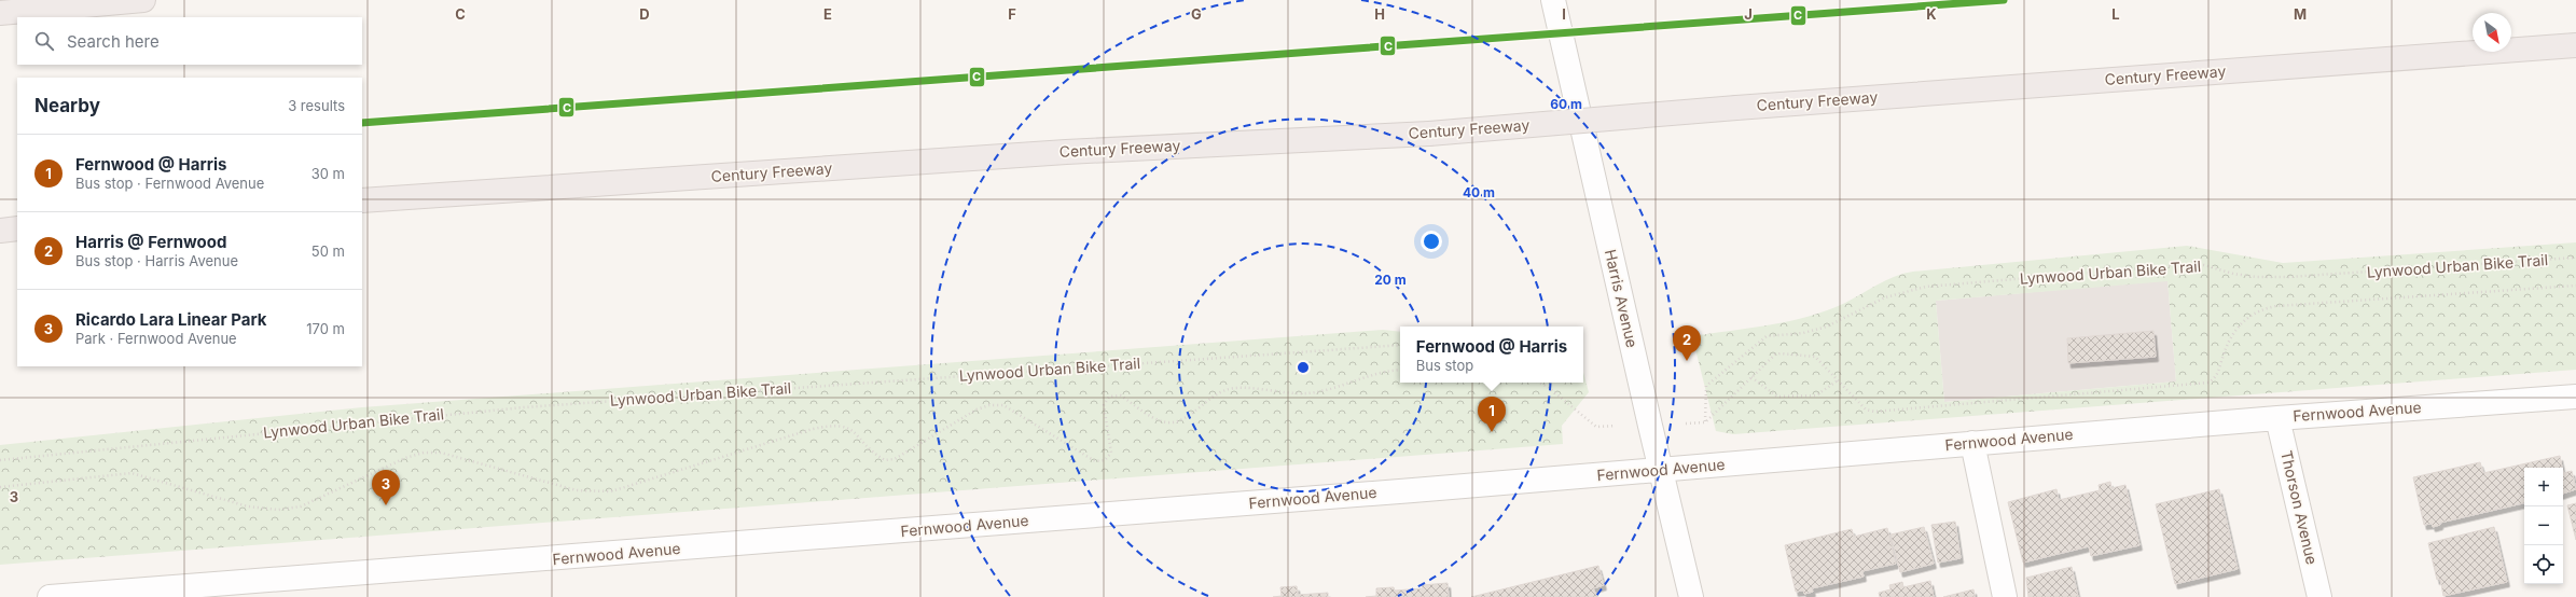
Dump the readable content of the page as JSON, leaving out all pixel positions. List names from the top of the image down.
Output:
{
  "streets": {
    "highway": ["Century Freeway"],
    "street": ["Harris Avenue", "Fernwood Avenue", "Thorson Avenue"],
    "path": ["Lynwood Urban Bike Trail"]
  },
  "crossings": [
    ["Harris Avenue", "Fernwood Avenue"],
    ["Fernwood Avenue", "Thorson Avenue"]
  ],
  "lines": ["transit line C"],
  "north": "bottom right",
  "page": {
    "search": "Search here",
    "heading": ["Nearby", "3 results"],
    "list": [
      {
        "mark": "1",
        "name": "Fernwood @ Harris",
        "note": "Bus stop · Fernwood Avenue",
        "value": "30 m"
      },
      {
        "mark": "2",
        "name": "Harris @ Fernwood",
        "note": "Bus stop · Harris Avenue",
        "value": "50 m"
      },
      {
        "mark": "3",
        "name": "Ricardo Lara Linear Park",
        "note": "Park · Fernwood Avenue",
        "value": "170 m"
      }
    ],
    "pins": ["2", "1", "3"],
    "popup": ["Fernwood @ Harris", "Bus stop"],
    "map_buttons": ["+", "−"]
  },
  "grid": {
    "columns": [
      "C",
      "D",
      "E",
      "F",
      "G",
      "H",
      "I",
      "J",
      "K",
      "L",
      "M"
    ],
    "rows": ["3"]
  },
  "rings": ["60 m", "40 m", "20 m"]
}
